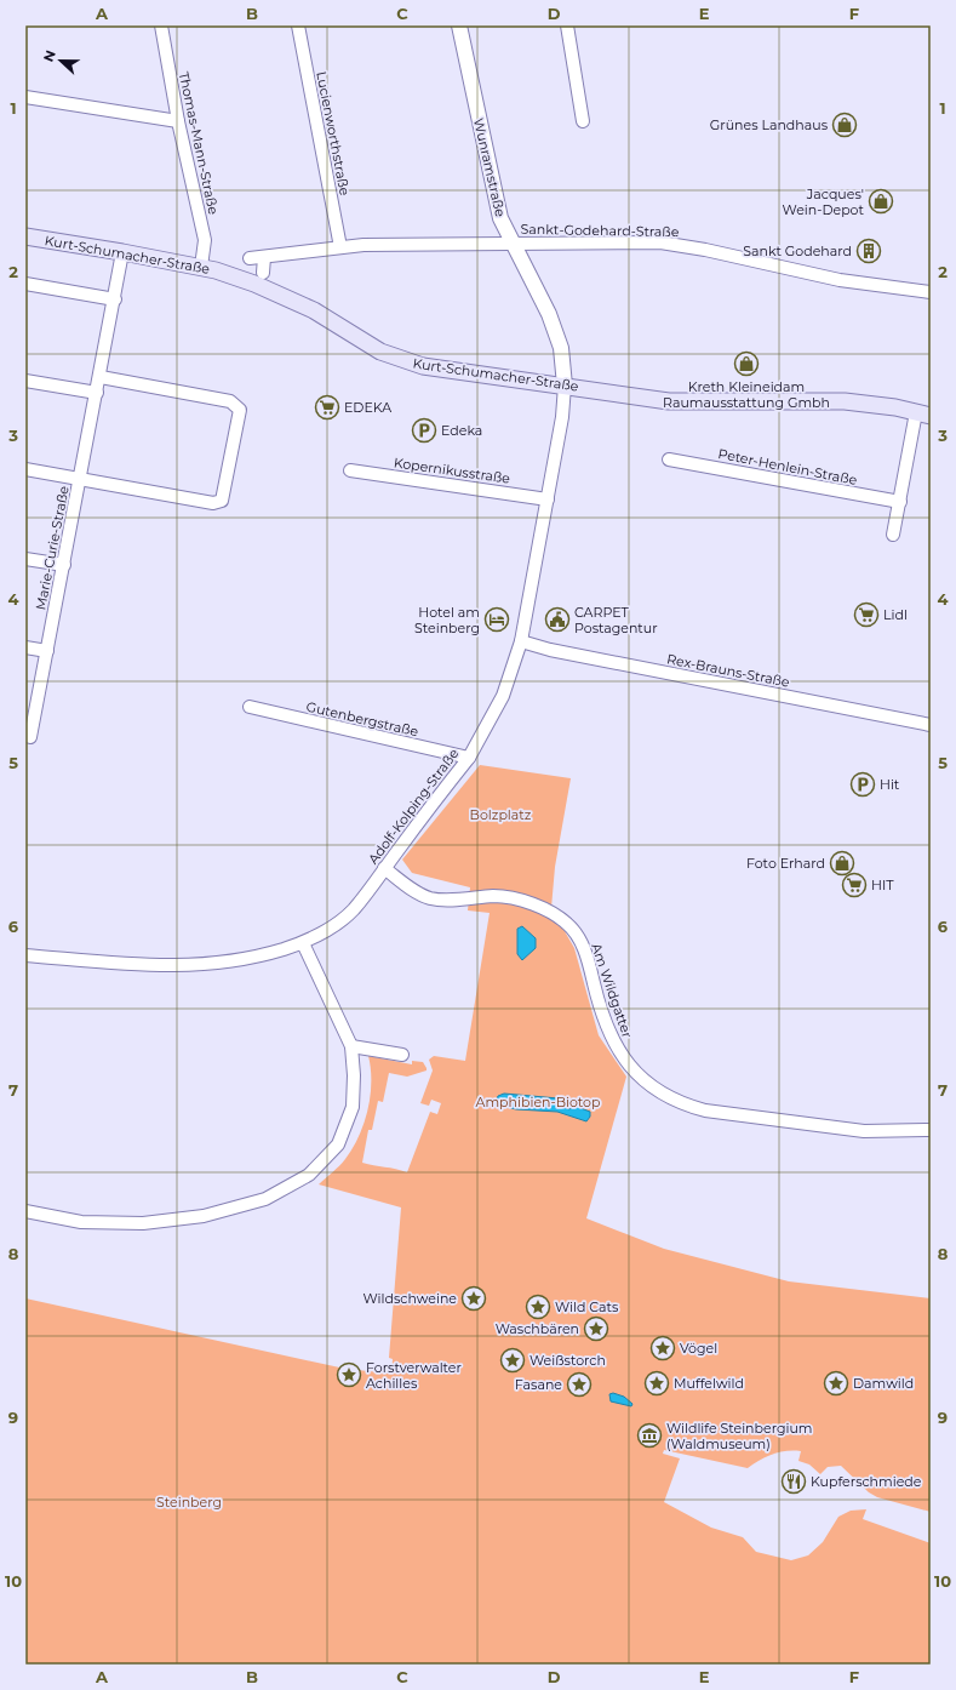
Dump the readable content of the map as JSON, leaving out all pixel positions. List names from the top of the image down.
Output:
{
  "streets": {
    "main road": ["Kurt-Schumacher-Straße"],
    "street": [
      "Lucienworthstraße",
      "Thomas-Mann-Straße",
      "Wunramstraße",
      "Sankt-Godehard-Straße",
      "Peter-Henlein-Straße",
      "Kopernikusstraße",
      "Marie-Curie-Straße",
      "Rex-Brauns-Straße",
      "Gutenbergstraße",
      "Adolf-Kolping-Straße",
      "Am Wildgatter"
    ]
  },
  "crossings": [
    ["Lucienworthstraße", "Sankt-Godehard-Straße"],
    ["Thomas-Mann-Straße", "Kurt-Schumacher-Straße"],
    ["Wunramstraße", "Sankt-Godehard-Straße"],
    ["Wunramstraße", "Kurt-Schumacher-Straße"],
    ["Wunramstraße", "Adolf-Kolping-Straße"],
    ["Kurt-Schumacher-Straße", "Marie-Curie-Straße"],
    ["Kurt-Schumacher-Straße", "Adolf-Kolping-Straße"],
    ["Kopernikusstraße", "Adolf-Kolping-Straße"],
    ["Rex-Brauns-Straße", "Adolf-Kolping-Straße"],
    ["Gutenbergstraße", "Adolf-Kolping-Straße"],
    ["Adolf-Kolping-Straße", "Am Wildgatter"]
  ],
  "parks": ["Bolzplatz", "Amphibien-Biotop", "Steinberg"],
  "places": {
    "shop": [
      "Grünes Landhaus",
      "Jacques' Wein-Depot",
      "Kreth Kleineidam Raumausstattung Gmbh",
      "Foto Erhard"
    ],
    "building": ["Sankt Godehard"],
    "supermarket": ["EDEKA", "Lidl", "HIT"],
    "parking": ["Edeka", "Hit"],
    "hotel": ["Hotel am Steinberg"],
    "public building": ["CARPET Postagentur"],
    "place": [
      "Wildschweine",
      "Wild Cats",
      "Waschbären",
      "Vögel",
      "Weißstorch",
      "Forstverwalter Achilles",
      "Muffelwild",
      "Damwild",
      "Fasane"
    ],
    "museum": ["Wildlife Steinbergium (Waldmuseum)"],
    "restaurant": ["Kupferschmiede"]
  },
  "north": "left",
  "grid": {
    "columns": [
      "A",
      "B",
      "C",
      "D",
      "E",
      "F"
    ],
    "rows": [
      "1",
      "2",
      "3",
      "4",
      "5",
      "6",
      "7",
      "8",
      "9",
      "10"
    ]
  }
}
